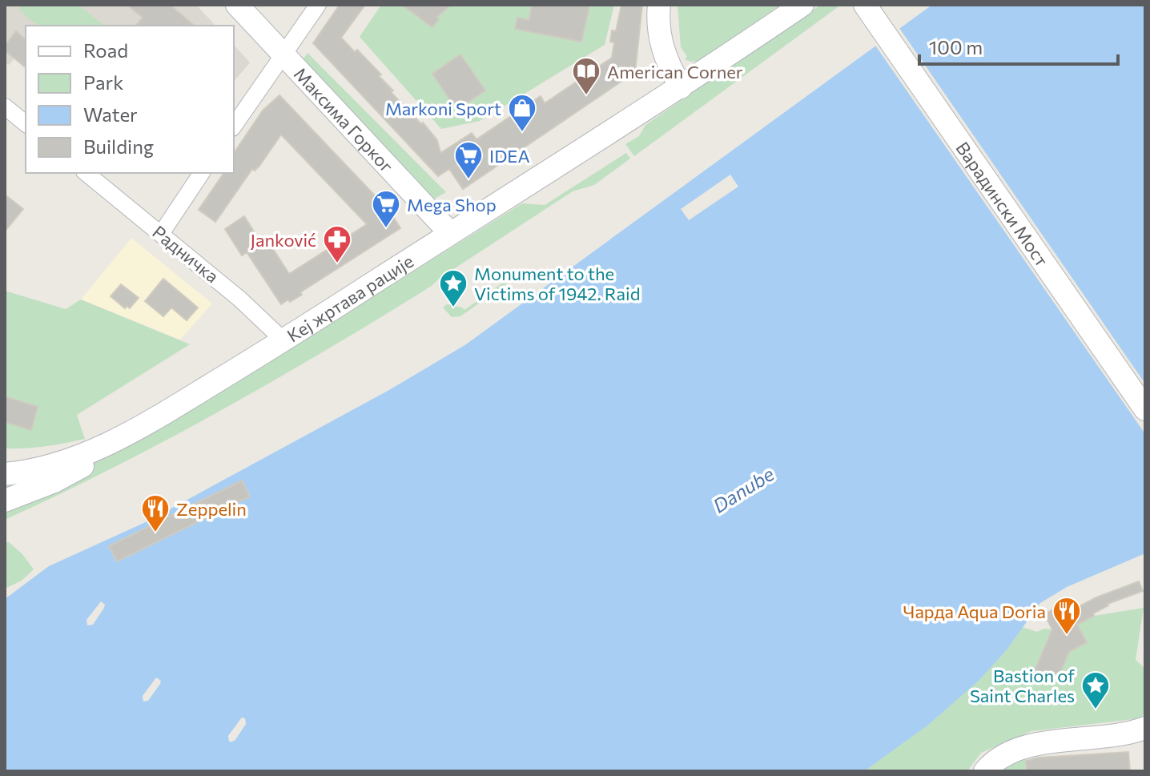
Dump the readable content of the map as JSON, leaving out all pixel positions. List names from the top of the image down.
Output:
{
  "streets": {
    "main road": ["Максима Горког", "Варадински Мост", "Кеј жртава рације"],
    "street": ["Радничка"]
  },
  "crossings": [
    ["Максима Горког", "Кеј жртава рације"],
    ["Радничка", "Кеј жртава рације"]
  ],
  "water": ["Danube"],
  "places": {
    "library": ["American Corner"],
    "shop": ["Markoni Sport"],
    "supermarket": ["IDEA", "Mega Shop"],
    "pharmacy": ["Janković"],
    "place": ["Monument to the Victims of 1942. Raid", "Bastion of Saint Charles"],
    "restaurant": ["Zeppelin", "Чарда Aqua Doria"]
  },
  "legend": [
    "Road",
    "Park",
    "Water",
    "Building"
  ],
  "scale_bar": "100 m"
}
